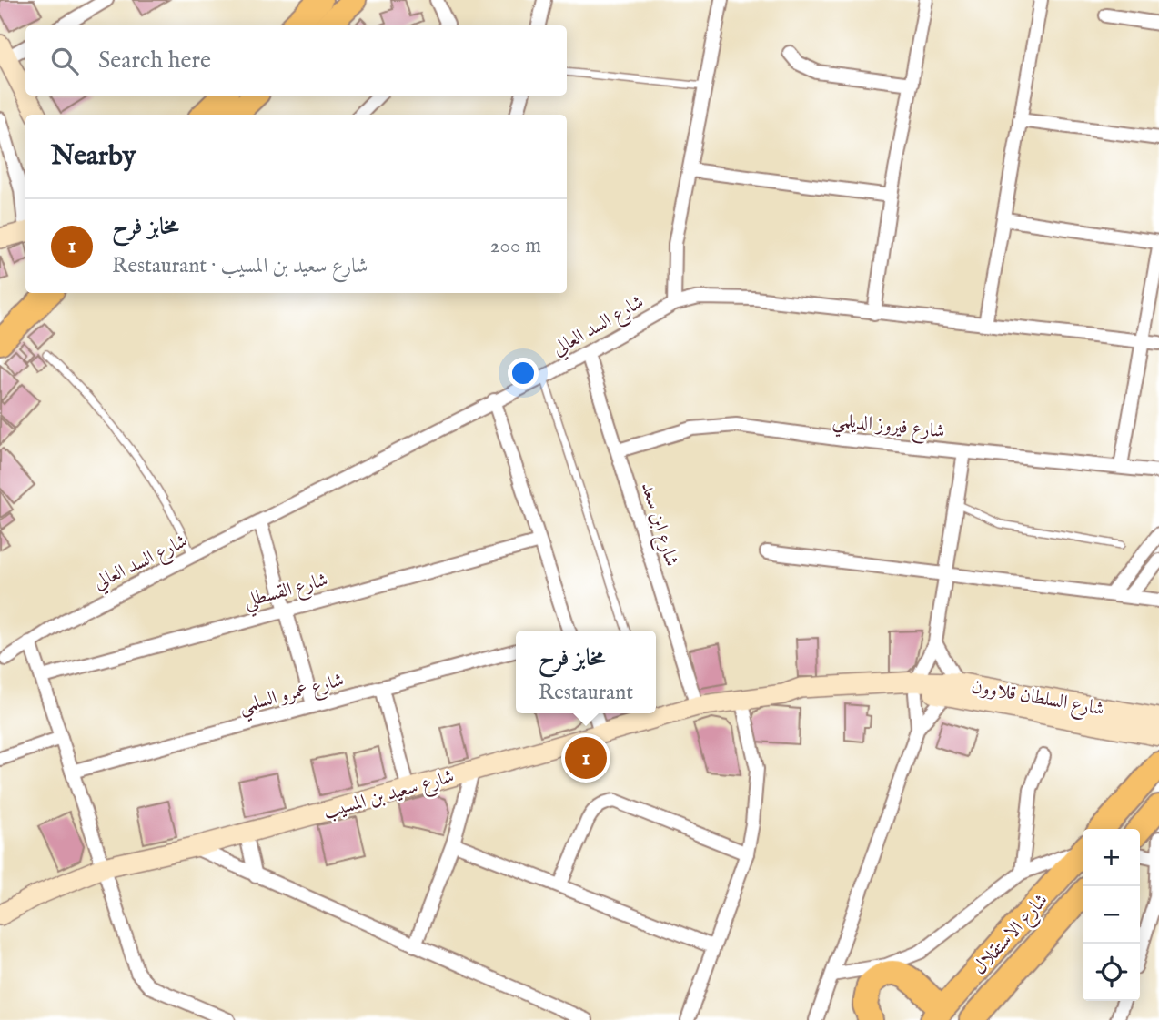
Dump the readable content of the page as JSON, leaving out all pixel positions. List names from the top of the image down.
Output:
{
  "streets": {
    "highway": ["شارع الاستقلال"],
    "street": [
      "شارع السد العالي",
      "شارع فيروز الديلمي",
      "شارع ابن سعد",
      "شارع القسطلي",
      "شارع عمرو السلمي",
      "شارع السلطان قلاوون",
      "شارع سعيد بن المسيب"
    ]
  },
  "crossings": [
    ["شارع السد العالي", "شارع ابن سعد"],
    ["شارع فيروز الديلمي", "شارع ابن سعد"],
    ["شارع ابن سعد", "شارع سعيد بن المسيب"],
    ["شارع السلطان قلاوون", "شارع سعيد بن المسيب"]
  ],
  "page": {
    "search": "Search here",
    "heading": "Nearby",
    "list": [
      {
        "mark": "1",
        "name": "مخابز فرح",
        "note": "Restaurant · شارع سعيد بن المسيب",
        "value": "200 m"
      }
    ],
    "popup": ["مخابز فرح", "Restaurant"],
    "pins": "1",
    "map_buttons": ["+", "−"]
  }
}
